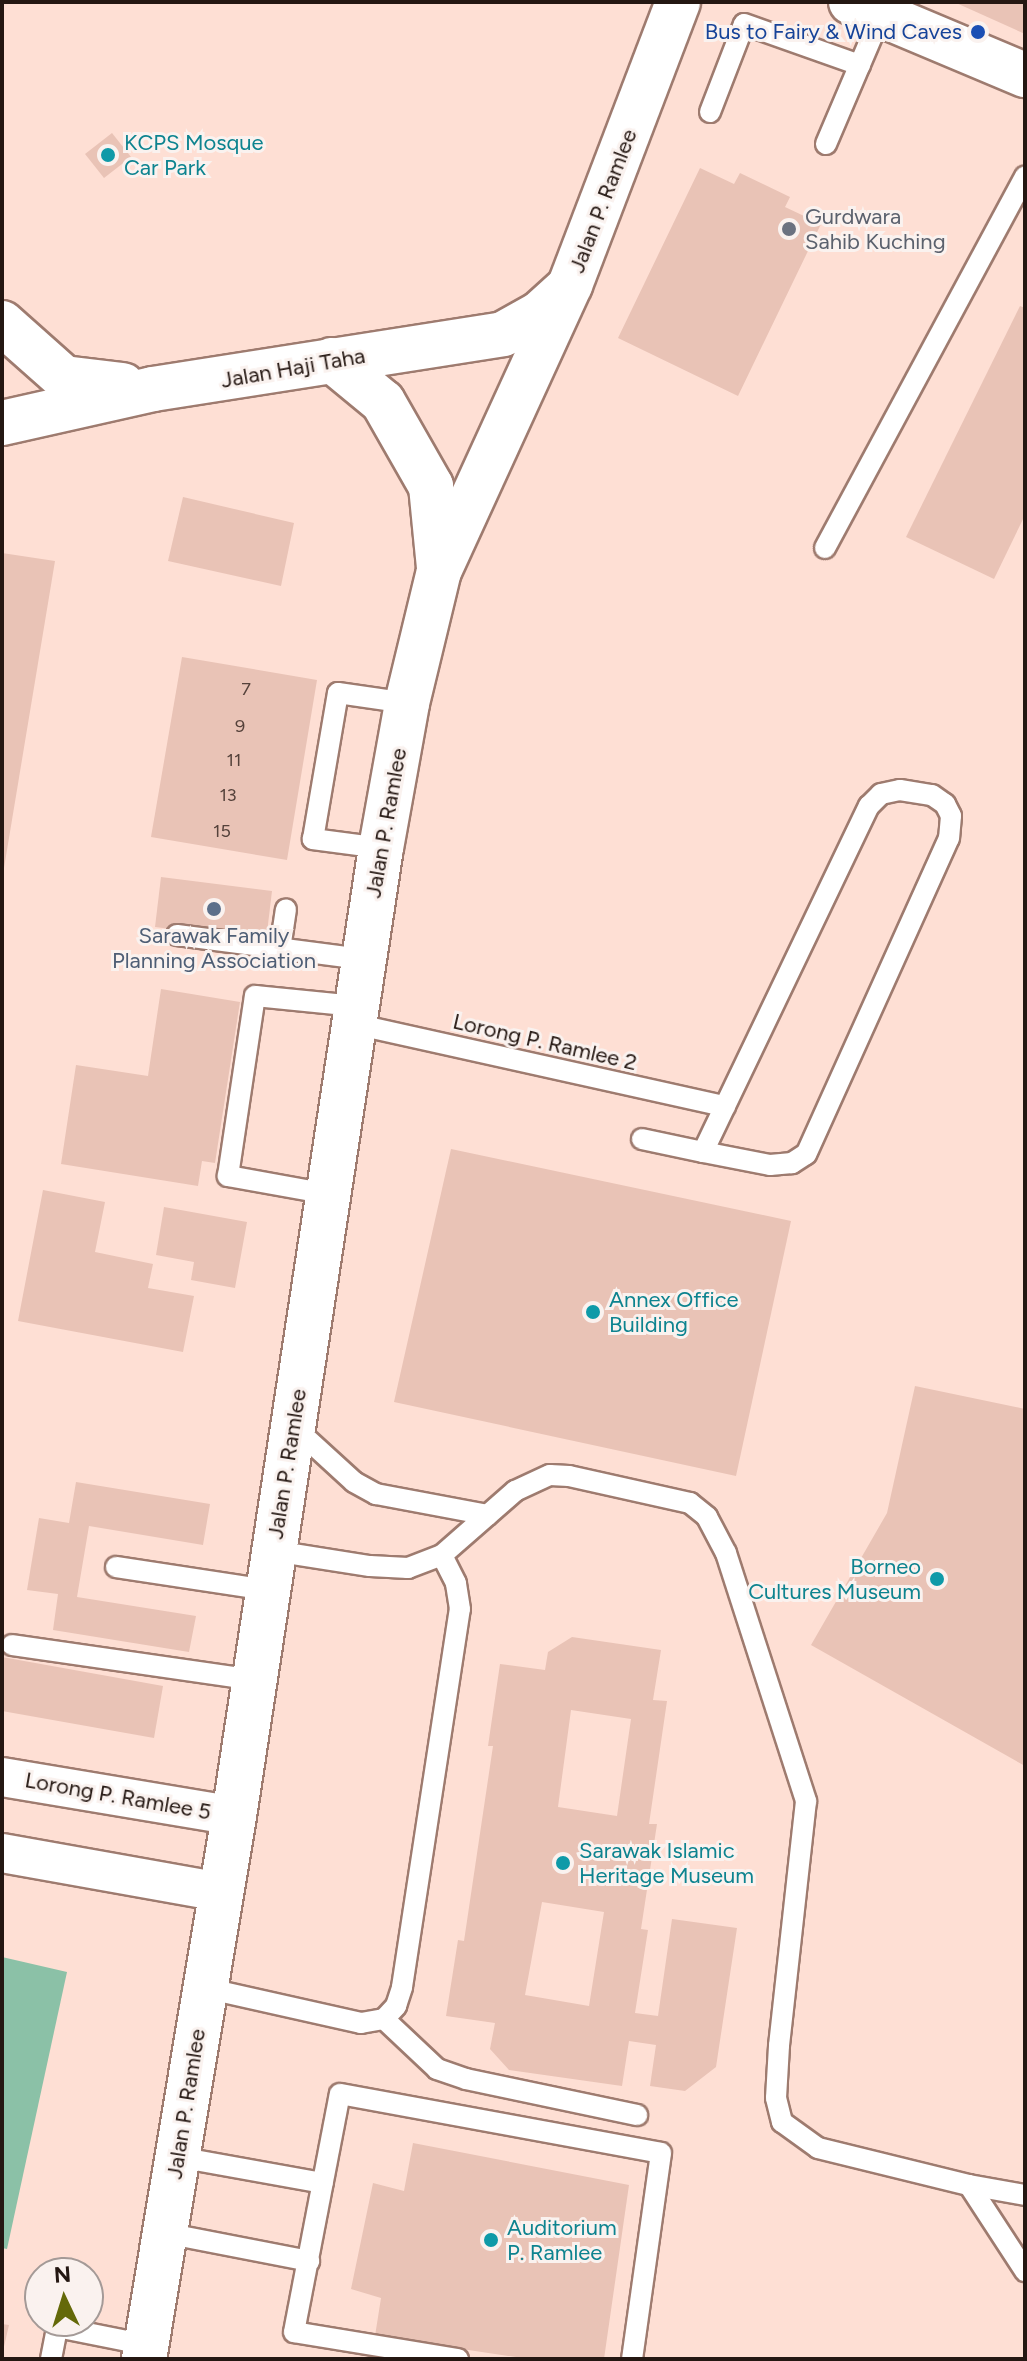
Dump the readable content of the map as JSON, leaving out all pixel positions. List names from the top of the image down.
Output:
{
  "streets": {
    "main road": ["Jalan P. Ramlee", "Jalan Haji Taha"],
    "street": ["Lorong P. Ramlee 5"],
    "lane": ["Lorong P. Ramlee 2"]
  },
  "crossings": [
    ["Jalan P. Ramlee", "Jalan Haji Taha"],
    ["Jalan P. Ramlee", "Lorong P. Ramlee 2"],
    ["Jalan P. Ramlee", "Lorong P. Ramlee 5"]
  ],
  "places": [
    "Bus to Fairy & Wind Caves",
    "KCPS Mosque Car Park",
    "Gurdwara Sahib Kuching",
    "Sarawak Family Planning Association",
    "Annex Office Building",
    "Borneo Cultures Museum",
    "Sarawak Islamic Heritage Museum",
    "Auditorium P. Ramlee"
  ],
  "house_numbers": [
    "7",
    "9",
    "11",
    "13",
    "15"
  ],
  "north": "top"
}
